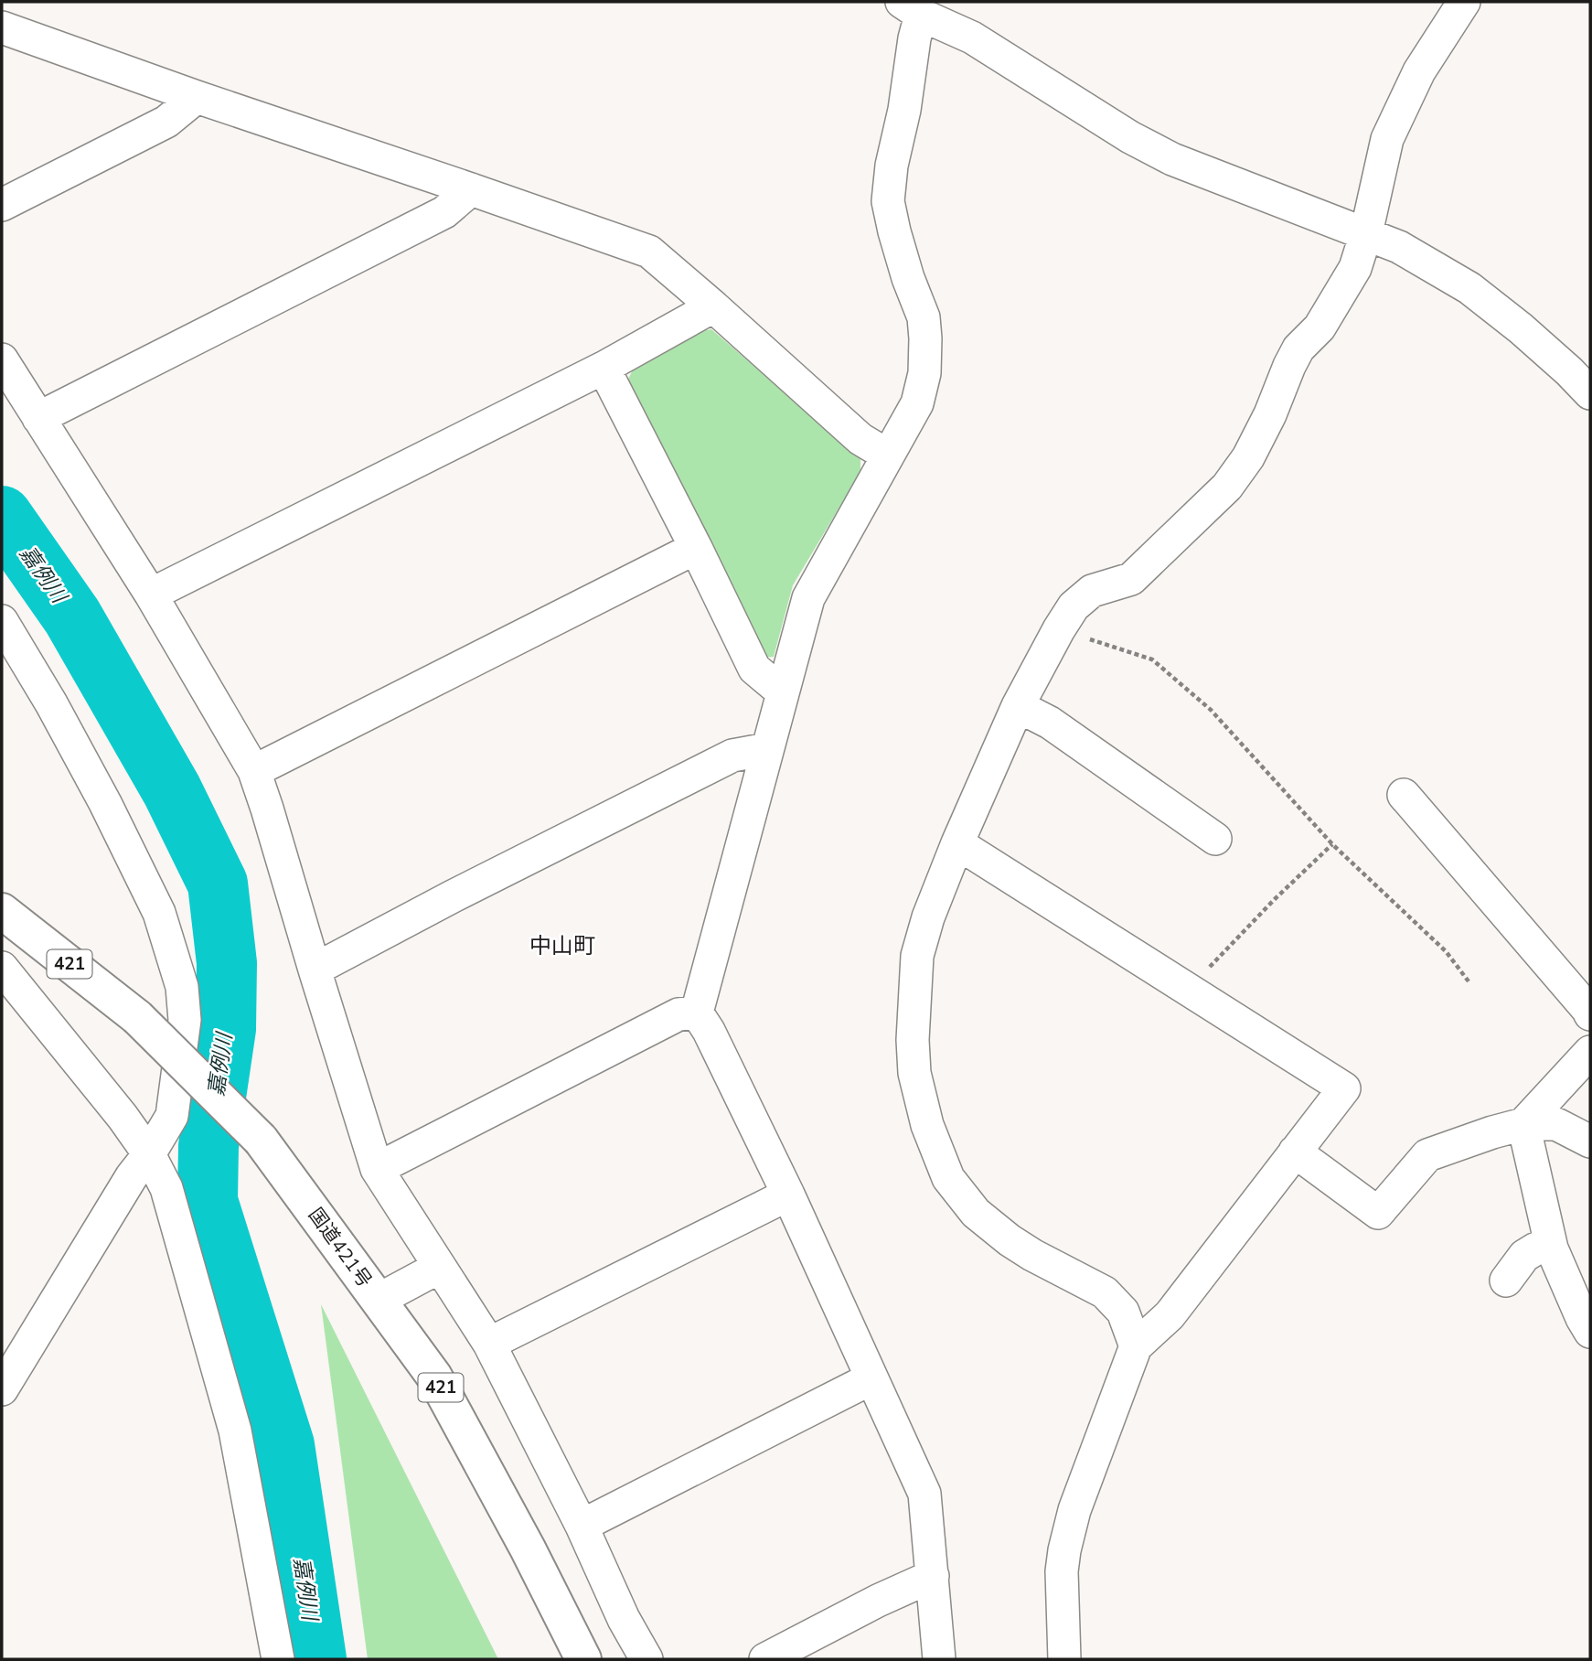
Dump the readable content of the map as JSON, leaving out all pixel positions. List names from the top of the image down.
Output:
{
  "streets": {
    "highway": ["421", "国道421号"]
  },
  "districts": ["中山町"],
  "water": ["嘉例川"]
}
